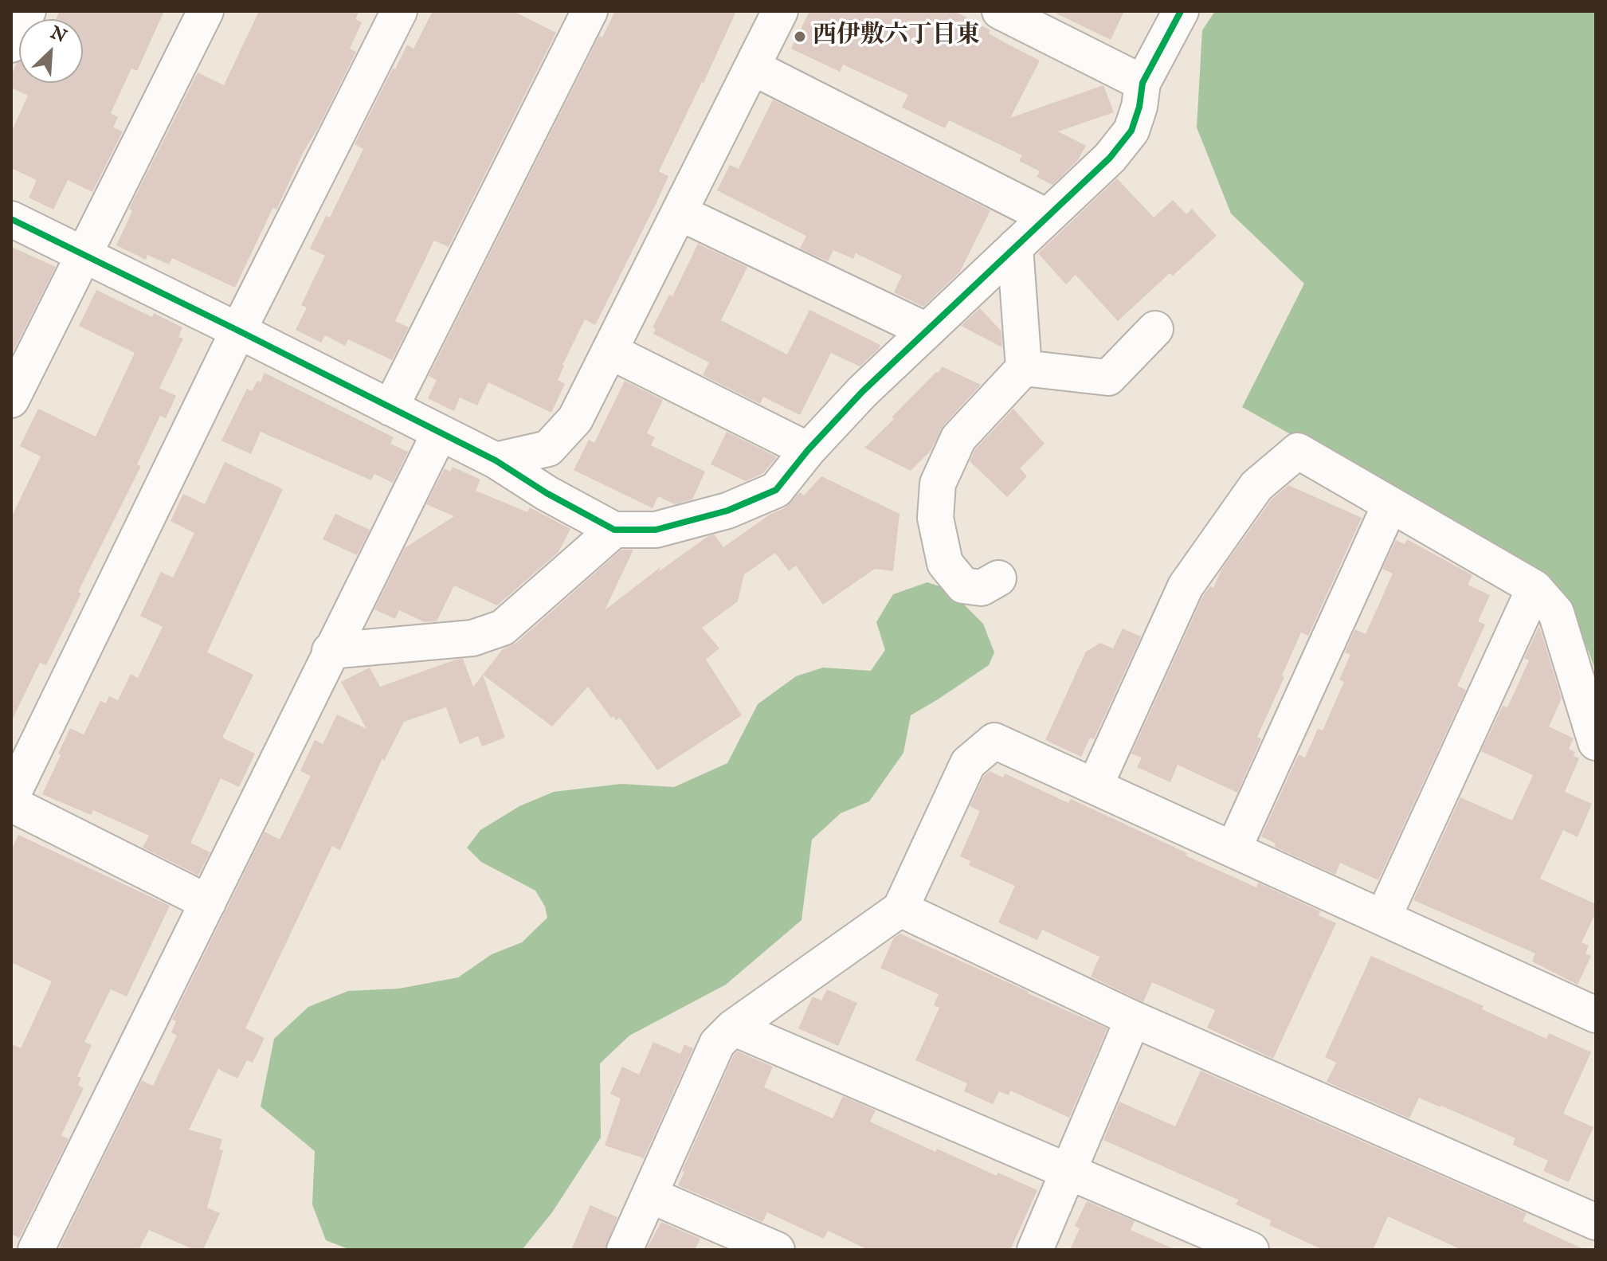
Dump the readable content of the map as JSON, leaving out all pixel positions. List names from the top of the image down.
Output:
{
  "places": ["西伊敷六丁目東"],
  "north": "top right"
}
